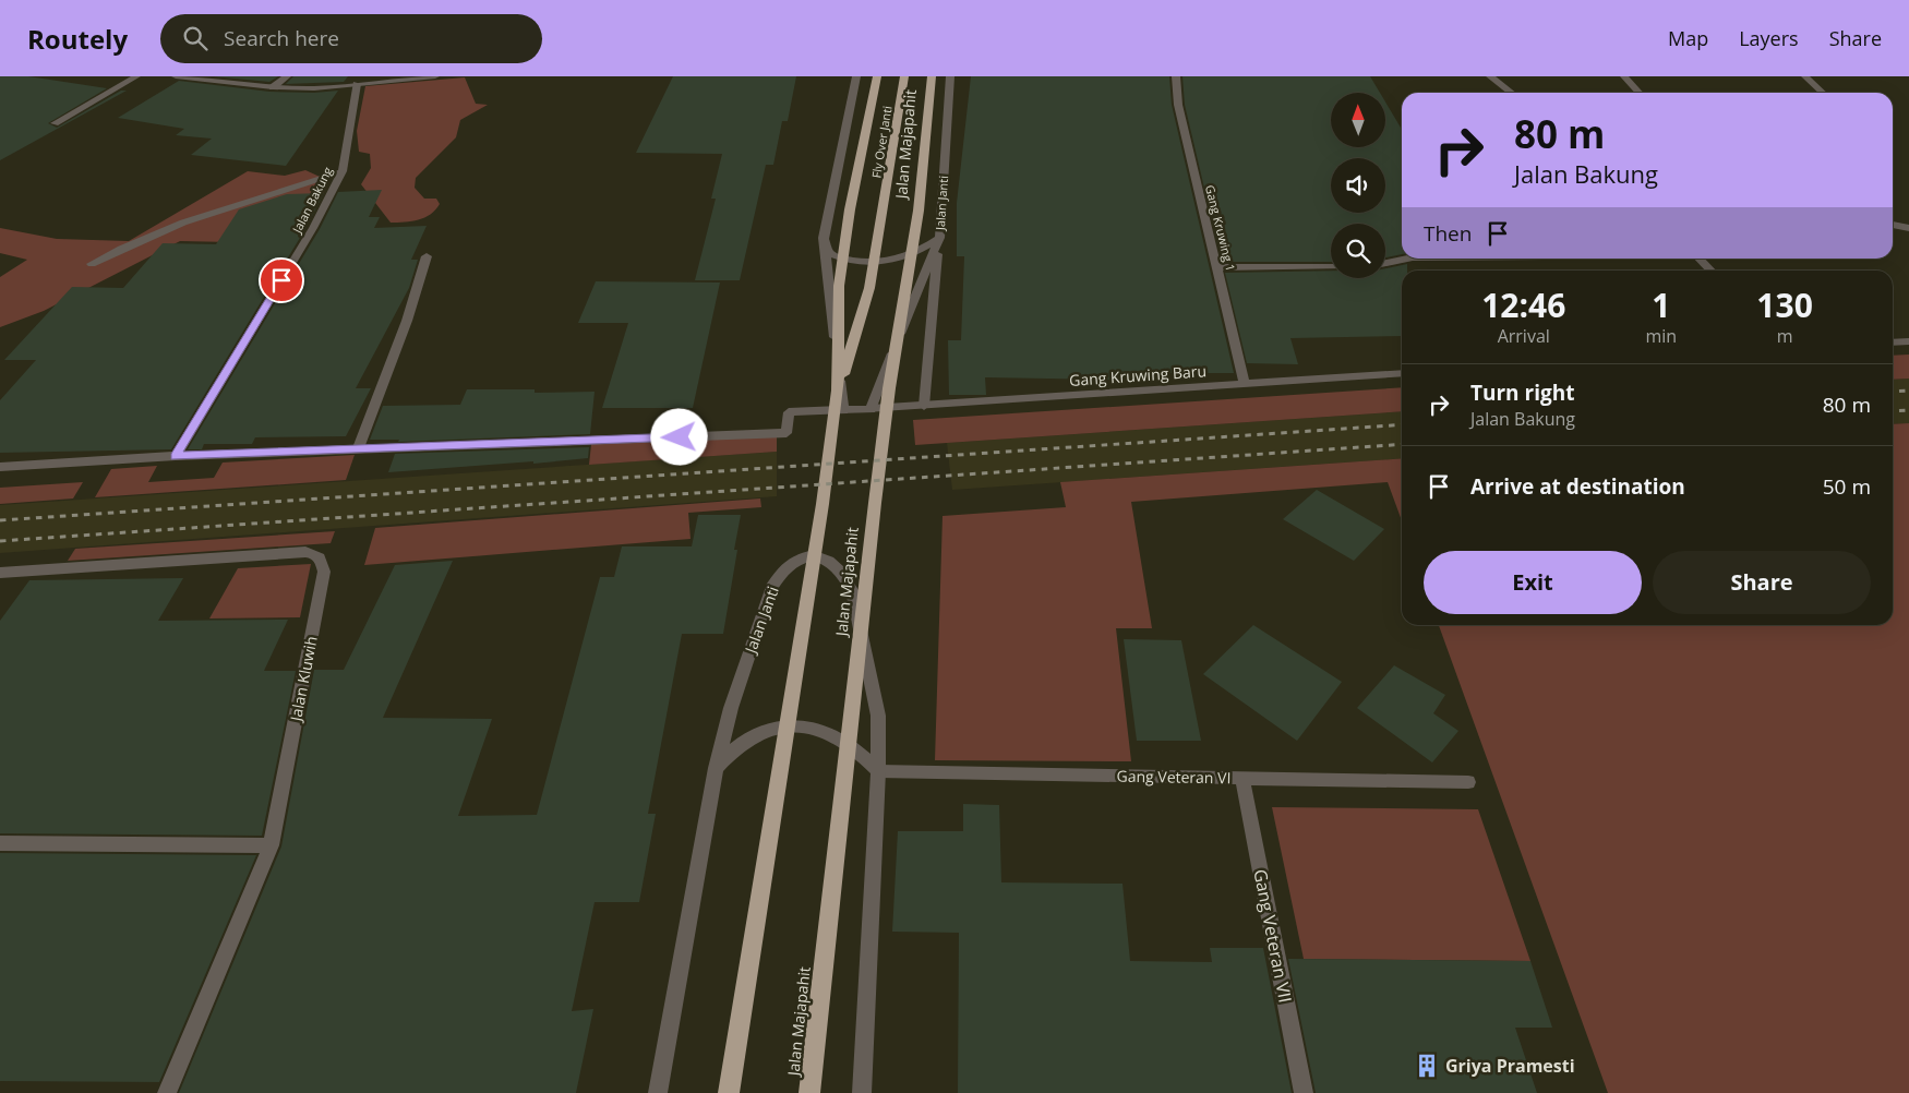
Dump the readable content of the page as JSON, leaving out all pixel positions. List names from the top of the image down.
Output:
{
  "streets": {
    "highway": ["Fly Over Janti", "Jalan Majapahit"],
    "street": [
      "Jalan Bakung",
      "Jalan Janti",
      "Gang Kruwing 1",
      "Gang Kruwing Baru",
      "Jalan Kluwih",
      "Gang Veteran VI",
      "Gang Veteran VII"
    ]
  },
  "crossings": [
    ["Fly Over Janti", "Jalan Majapahit"],
    ["Jalan Janti", "Gang Kruwing Baru"],
    ["Jalan Janti", "Gang Veteran VI"],
    ["Gang Kruwing 1", "Gang Kruwing Baru"],
    ["Gang Veteran VI", "Gang Veteran VII"]
  ],
  "places": {
    "building": ["Griya Pramesti"]
  },
  "north": "top",
  "page": {
    "header": "Routely",
    "search": "Search here",
    "nav": ["Map", "Layers", "Share"],
    "turn": ["80 m", "Jalan Bakung"],
    "then": "Then",
    "eta": [
      "12:46",
      "Arrival",
      "1",
      "min",
      "130",
      "m"
    ],
    "list": [
      {
        "name": "Turn right",
        "note": "Jalan Bakung",
        "value": "80 m"
      },
      {
        "name": "Arrive at destination",
        "value": "50 m"
      }
    ],
    "buttons": ["Exit", "Share"]
  }
}
